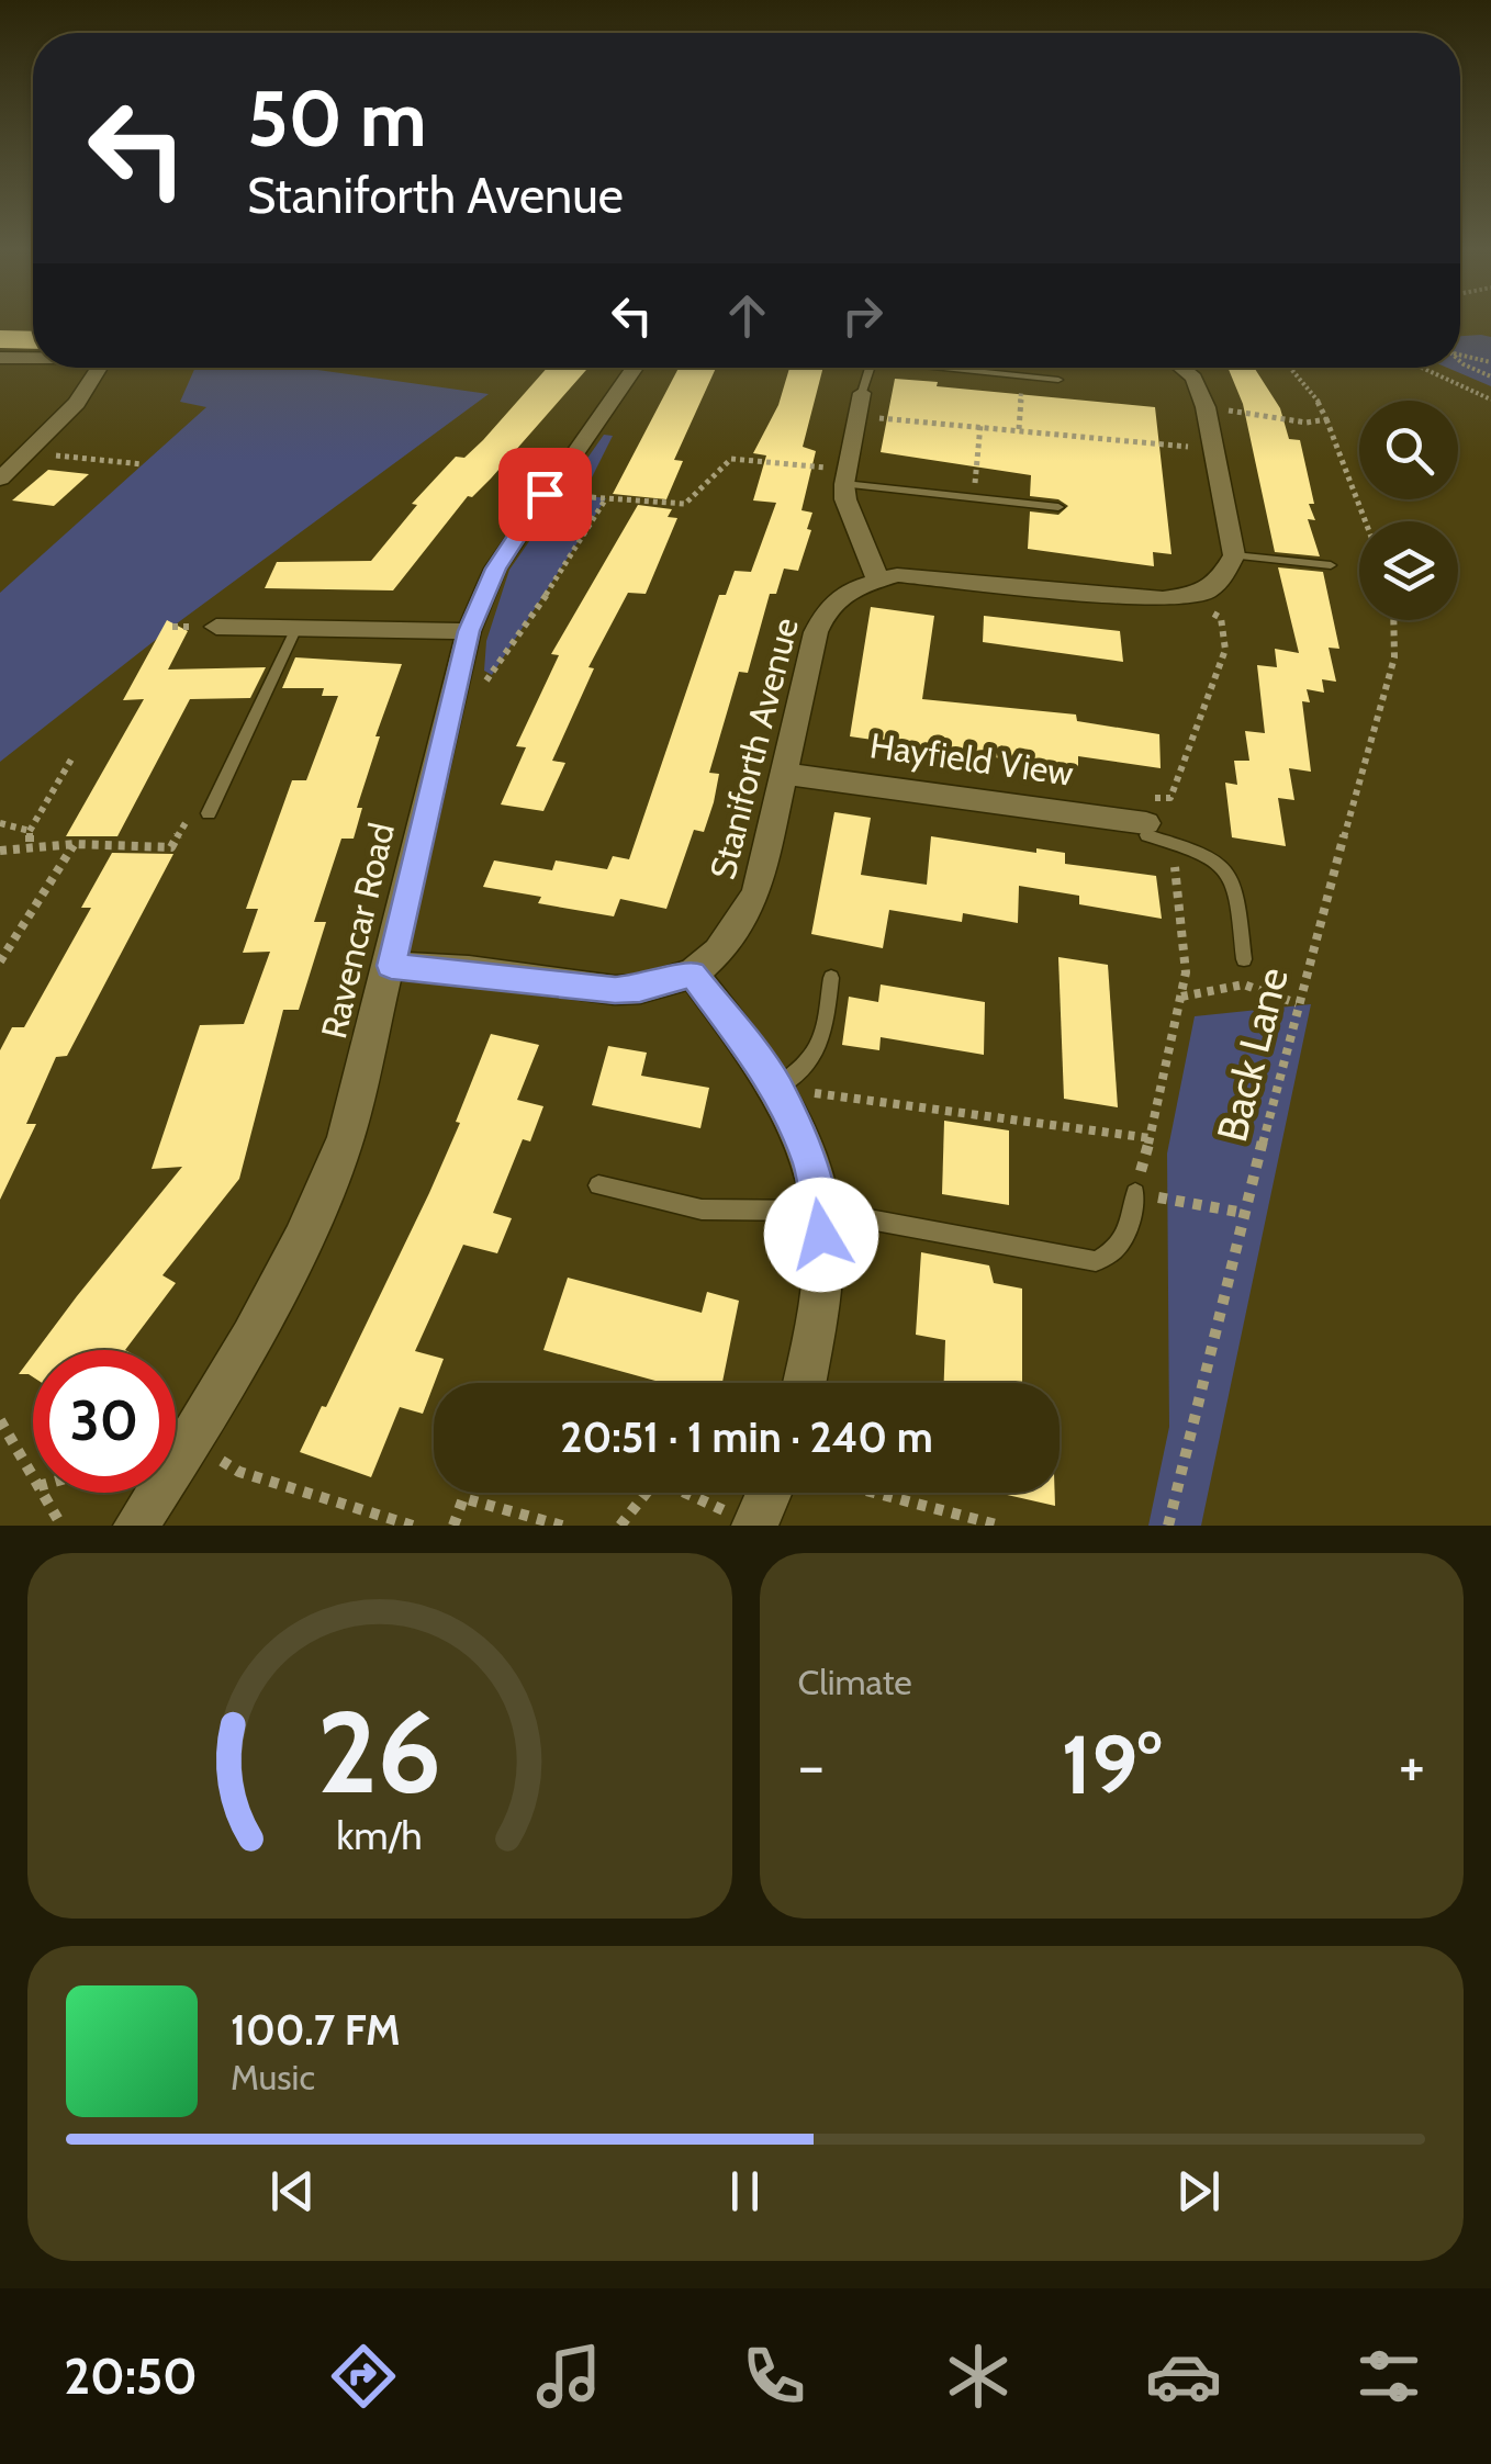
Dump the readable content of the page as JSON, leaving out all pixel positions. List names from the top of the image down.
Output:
{
  "streets": {
    "street": ["Staniforth Avenue", "Hayfield View", "Ravencar Road"],
    "path": ["Back Lane"]
  },
  "crossings": [
    ["Staniforth Avenue", "Hayfield View"]
  ],
  "page": {
    "turn": ["50 m", "Staniforth Avenue"],
    "limit": "30",
    "trip": "20:51 · 1 min · 240 m",
    "tile": "Climate",
    "heat": ["−", "19°", "+"],
    "song": ["100.7 FM", "Music"],
    "tabs": "20:50",
    "gauge": ["26", "km/h"]
  }
}
